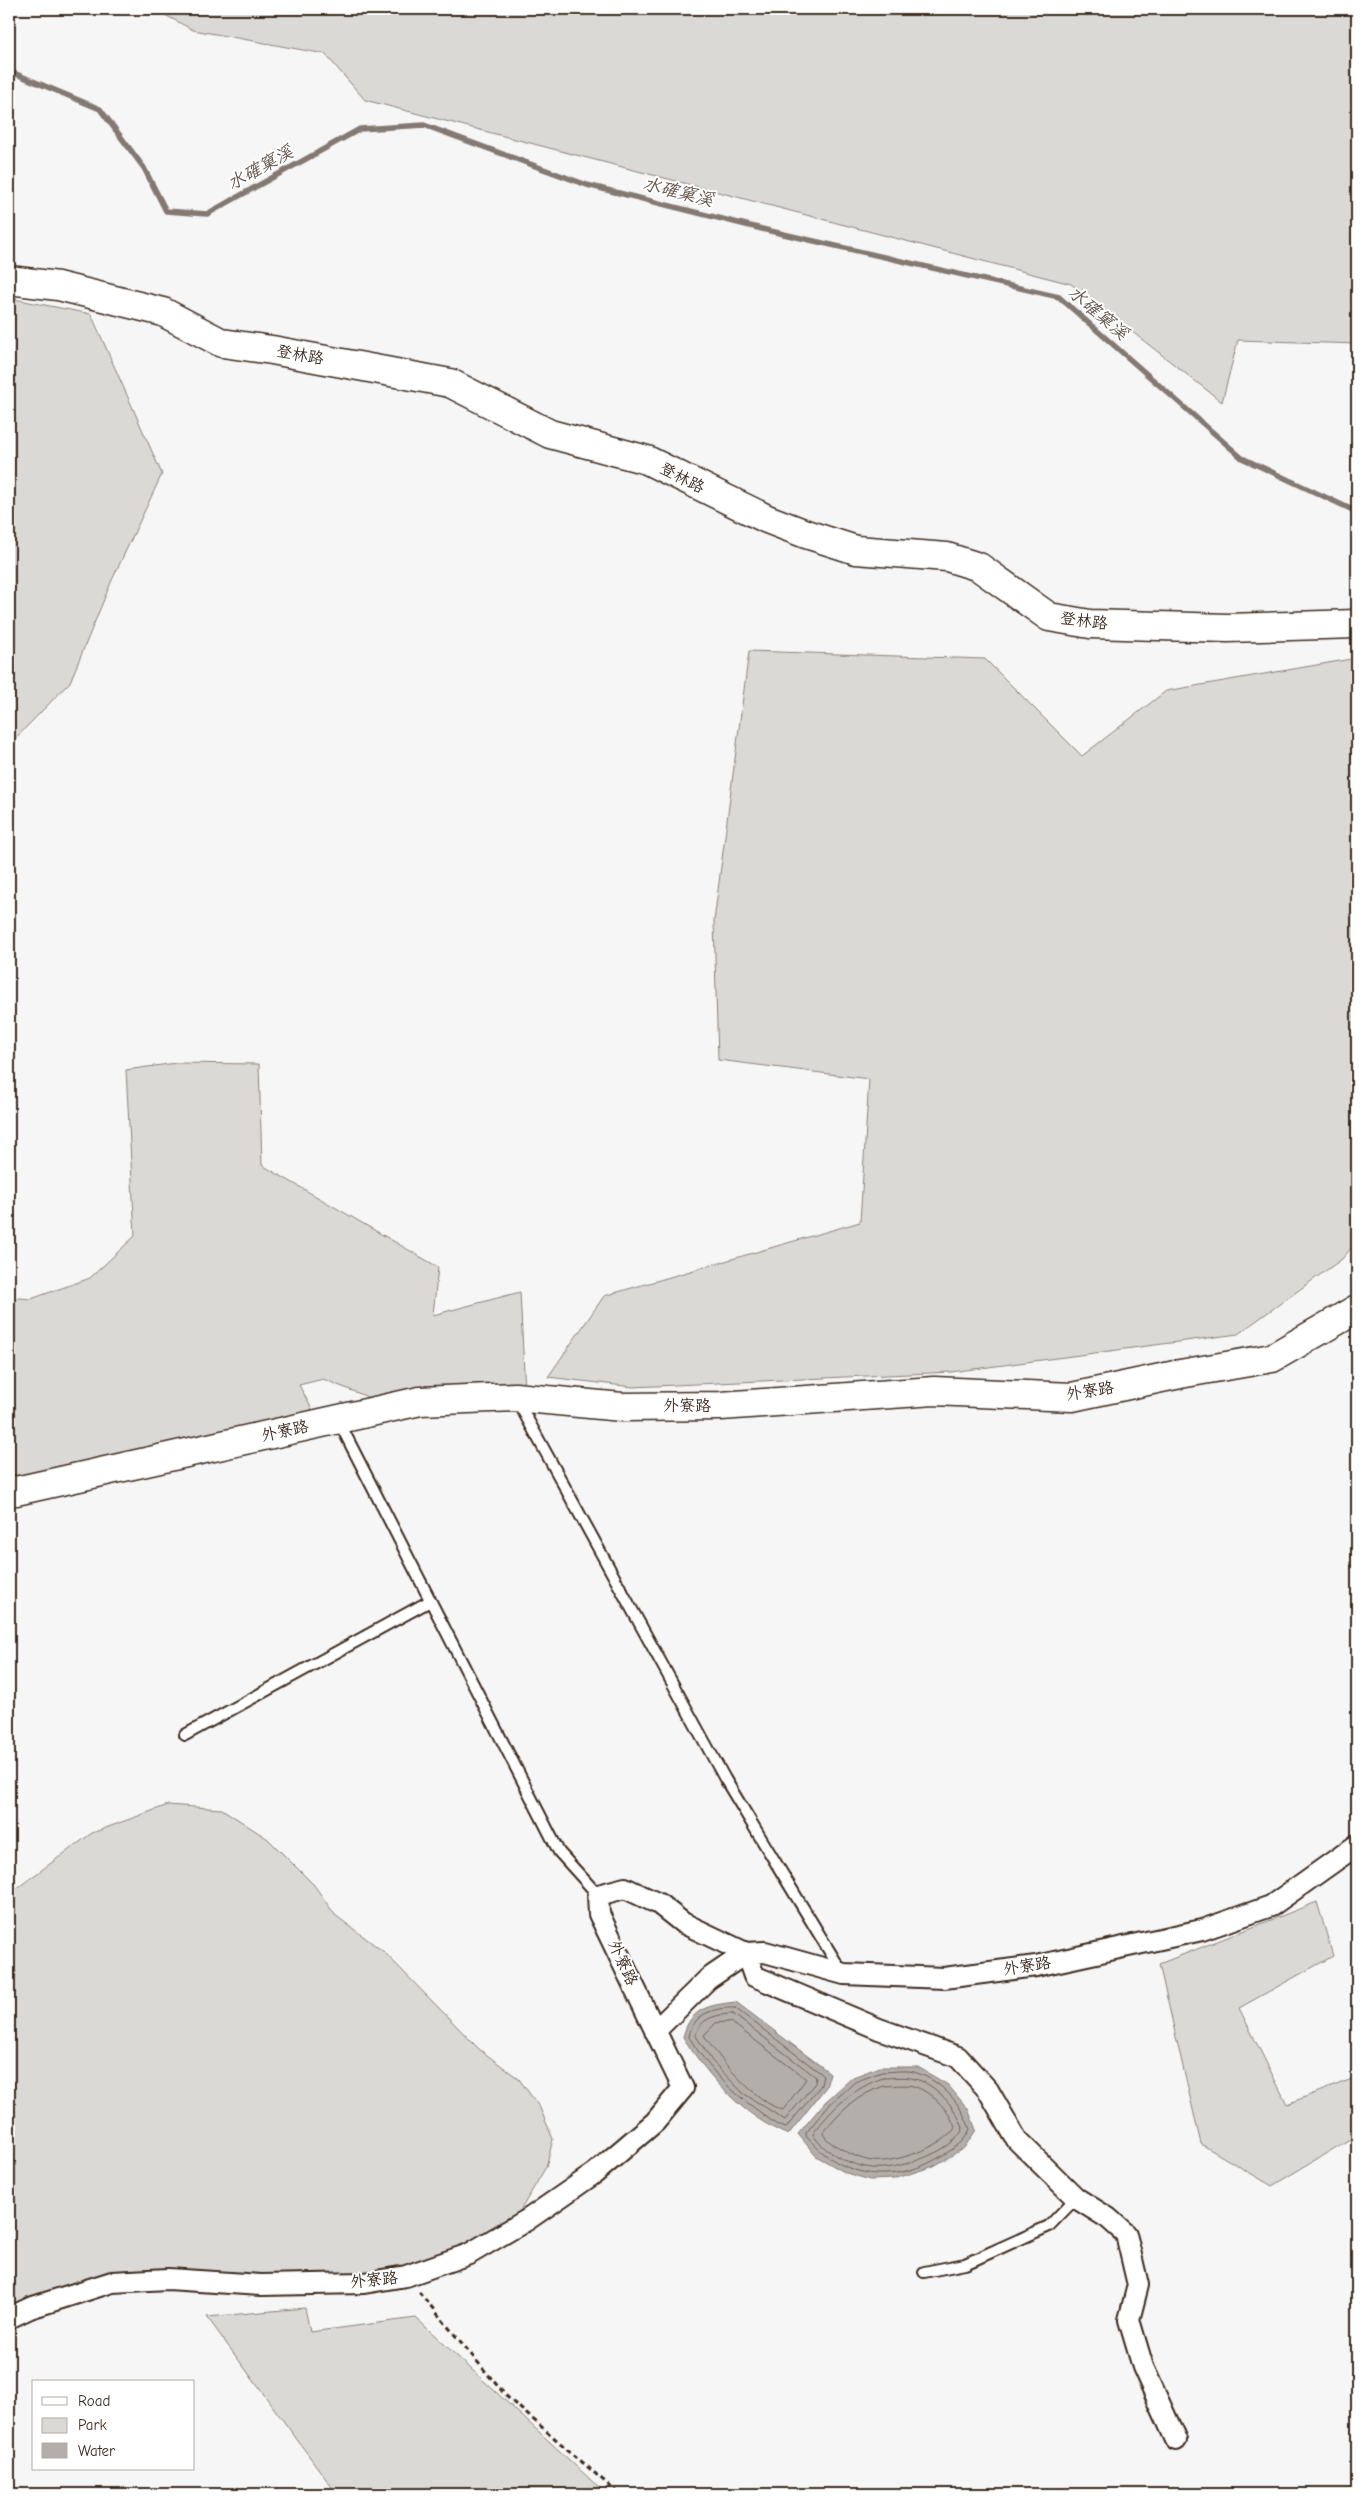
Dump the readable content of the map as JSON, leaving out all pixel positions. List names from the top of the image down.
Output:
{
  "streets": {
    "street": ["登林路", "外寮路"]
  },
  "water": ["水確窠溪"],
  "legend": ["Road", "Park", "Water"]
}
